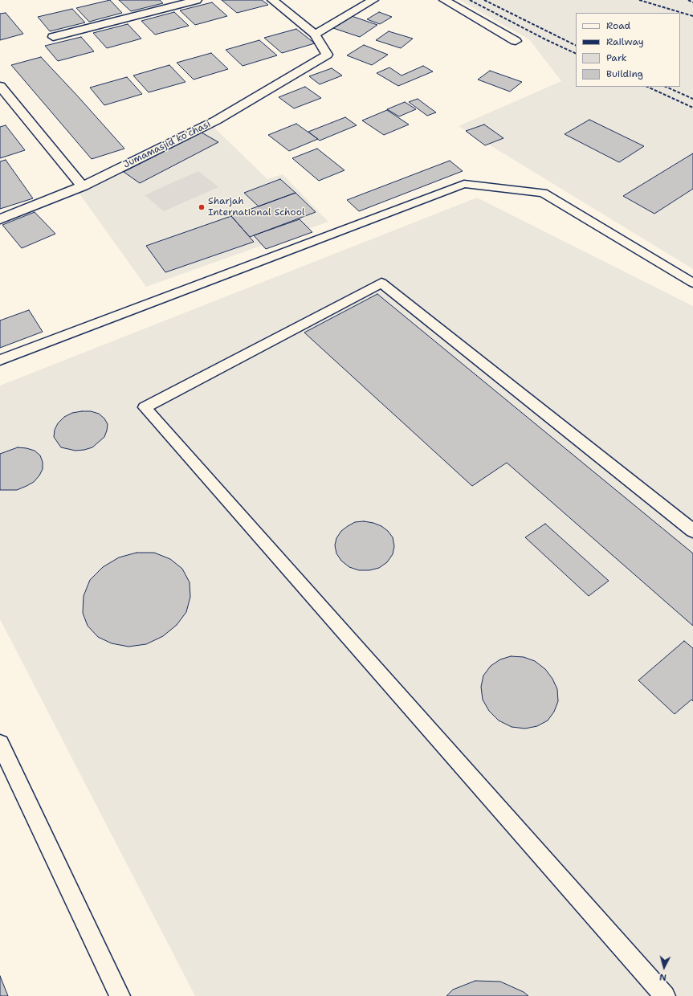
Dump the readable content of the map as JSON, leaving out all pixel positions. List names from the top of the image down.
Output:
{
  "streets": {
    "street": ["Jumamasjid koʻchasi"]
  },
  "places": ["Sharjah International School"],
  "legend": [
    "Road",
    "Railway",
    "Park",
    "Building"
  ],
  "north": "bottom"
}
